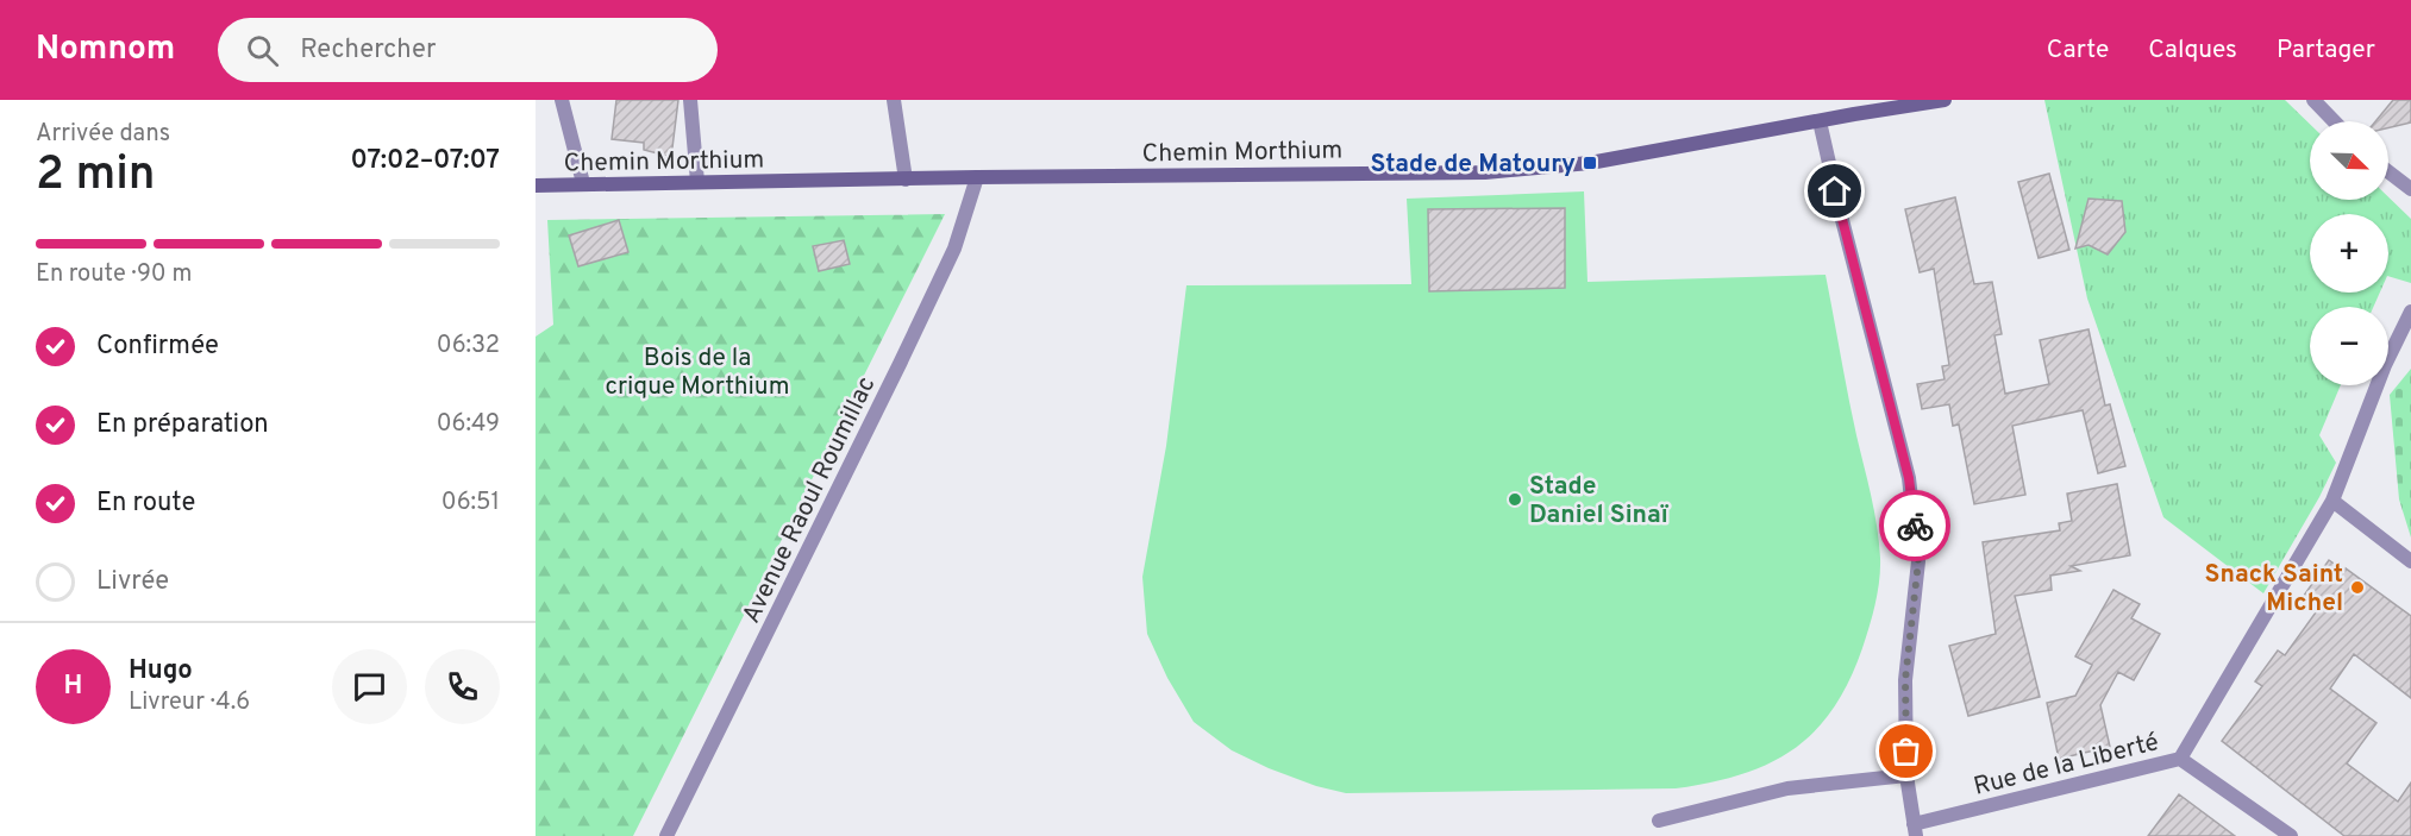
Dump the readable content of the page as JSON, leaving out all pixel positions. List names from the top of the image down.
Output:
{
  "streets": {
    "street": ["Chemin Morthium", "Avenue Raoul Roumillac", "Rue de la Liberté"]
  },
  "crossings": [
    ["Chemin Morthium", "Avenue Raoul Roumillac"]
  ],
  "parks": ["Bois de la crique Morthium"],
  "places": {
    "transit": ["Stade de Matoury"],
    "other": ["Stade Daniel Sinaï", "Snack Saint Michel"]
  },
  "north": "bottom right",
  "page": {
    "header": "Nomnom",
    "search": "Rechercher",
    "nav": ["Carte", "Calques", "Partager"],
    "heading": ["2 min", "Arrivée dans", "07:02–07:07"],
    "panel": ["Hugo", "Livreur · 4.6"],
    "map_buttons": ["+", "−"],
    "bar": "En route · 90 m",
    "list": [
      ["Confirmée", "06:32"],
      ["En préparation", "06:49"],
      ["En route", "06:51"],
      "Livrée"
    ],
    "round": "H"
  }
}
